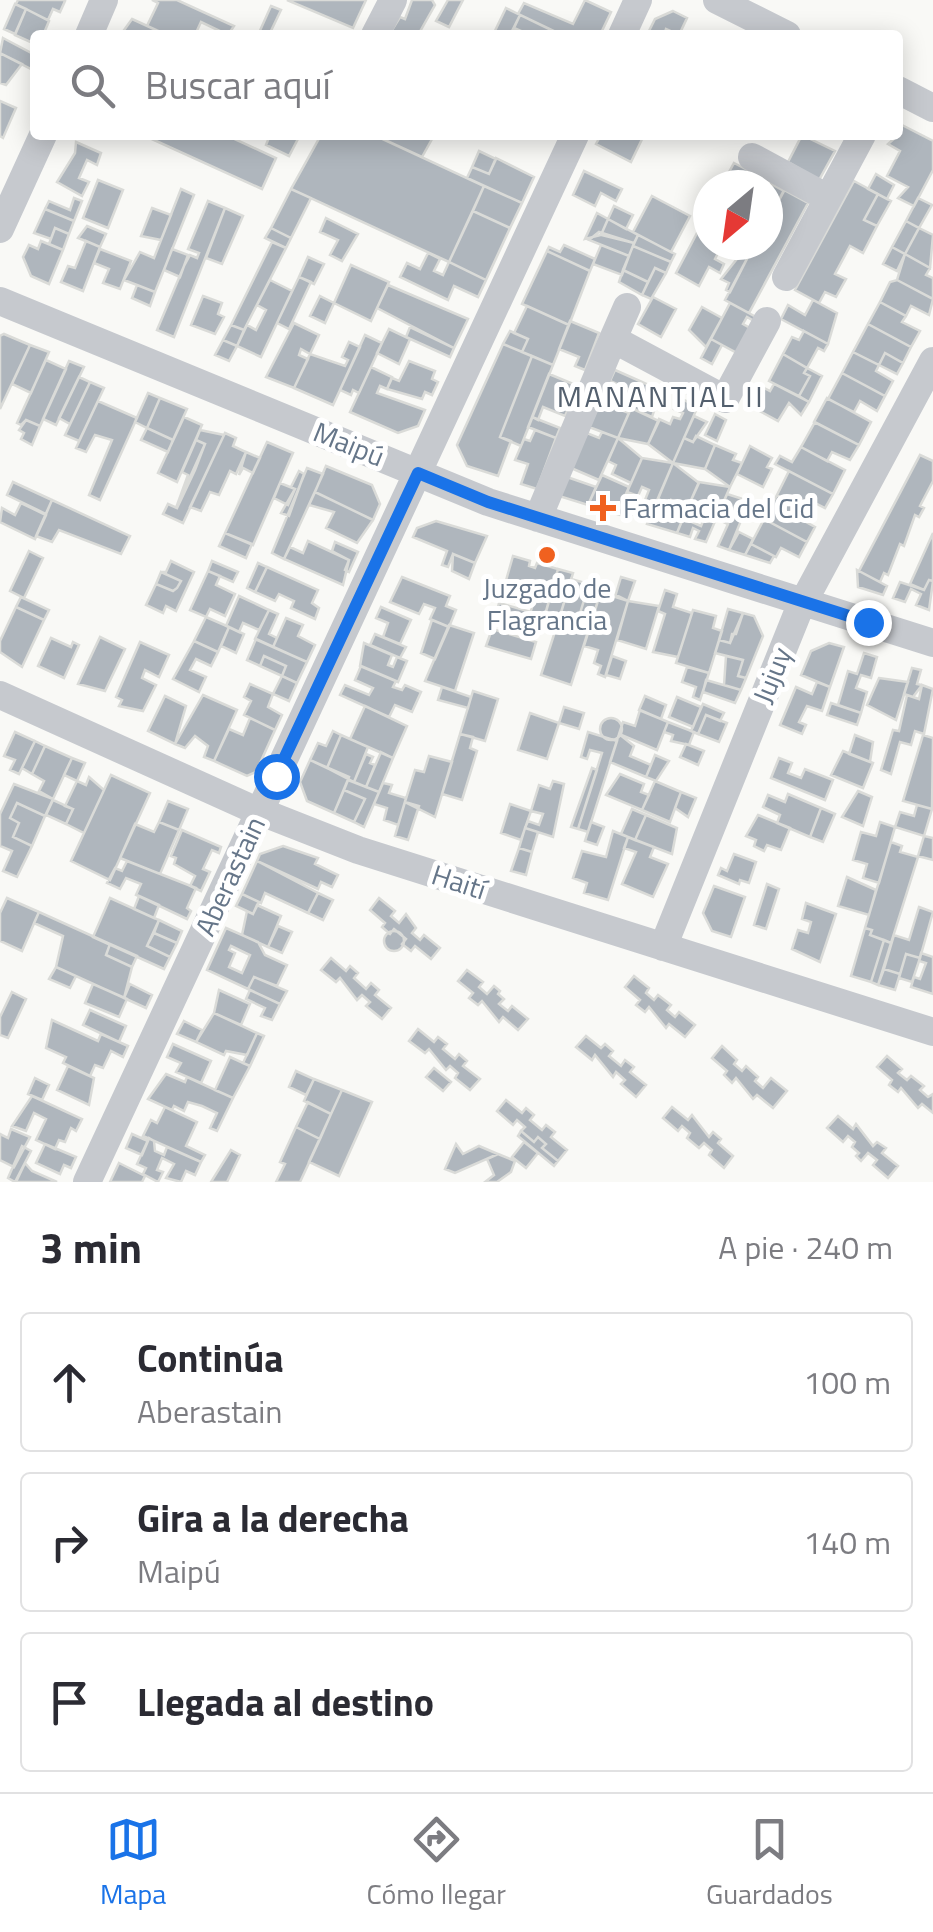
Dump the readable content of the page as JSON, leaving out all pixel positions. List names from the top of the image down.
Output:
{
  "streets": {
    "street": [
      "Maipú",
      "Jujuy",
      "Aberastain",
      "Haití"
    ]
  },
  "crossings": [
    ["Maipú", "Jujuy"],
    ["Maipú", "Aberastain"],
    ["Jujuy", "Haití"],
    ["Aberastain", "Haití"]
  ],
  "districts": ["MANANTIAL II"],
  "places": {
    "health": ["Farmacia del Cid"],
    "other": ["Juzgado de Flagrancia"]
  },
  "north": "bottom left",
  "page": {
    "search": "Buscar aquí",
    "heading": ["3 min", "A pie · 240 m"],
    "list": [
      ["Continúa", "Aberastain", "100 m"],
      ["Gira a la derecha", "Maipú", "140 m"],
      "Llegada al destino"
    ],
    "nav": ["Mapa", "Cómo llegar", "Guardados"]
  }
}
